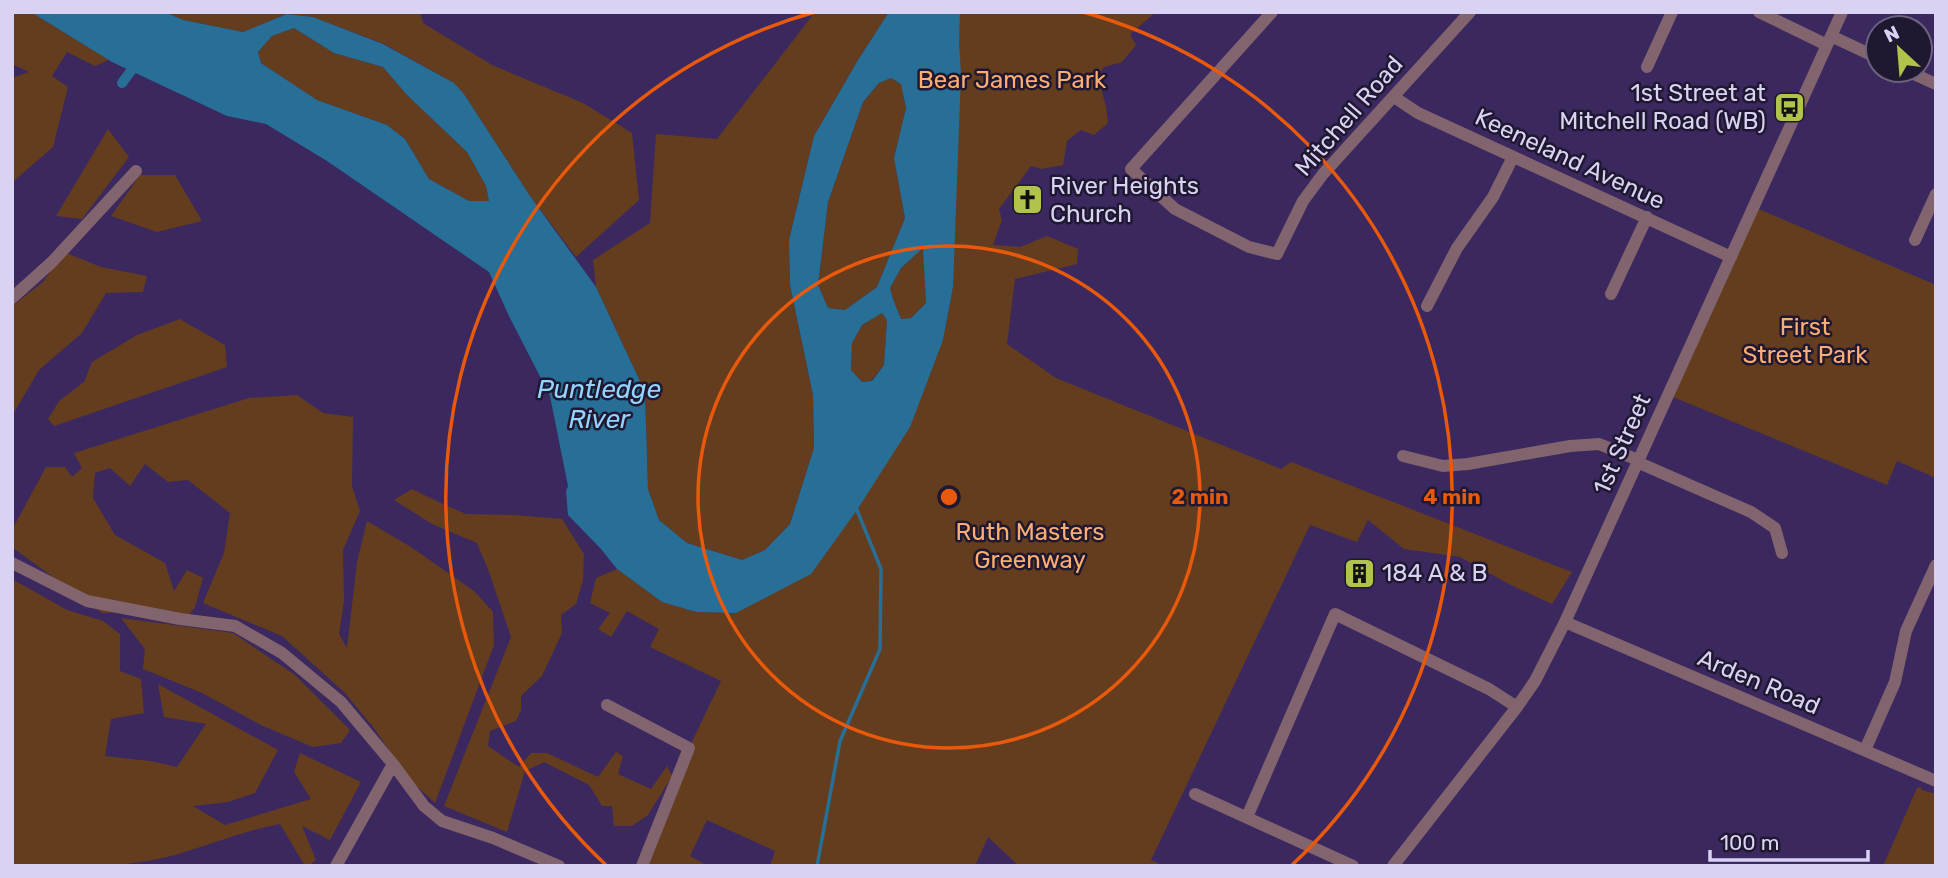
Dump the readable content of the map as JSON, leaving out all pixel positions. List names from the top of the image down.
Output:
{
  "streets": {
    "street": [
      "Mitchell Road",
      "Keeneland Avenue",
      "1st Street",
      "Arden Road"
    ]
  },
  "crossings": [
    ["Mitchell Road", "Keeneland Avenue"],
    ["Keeneland Avenue", "1st Street"],
    ["1st Street", "Arden Road"]
  ],
  "water": ["Puntledge River"],
  "parks": ["Bear James Park", "First Street Park", "Ruth Masters Greenway"],
  "places": {
    "bus stop": ["1st Street at Mitchell Road (WB)"],
    "church": ["River Heights Church"],
    "building": ["184 A & B"]
  },
  "scale_bar": "100 m",
  "north": "top left",
  "rings": ["2 min", "4 min"]
}
